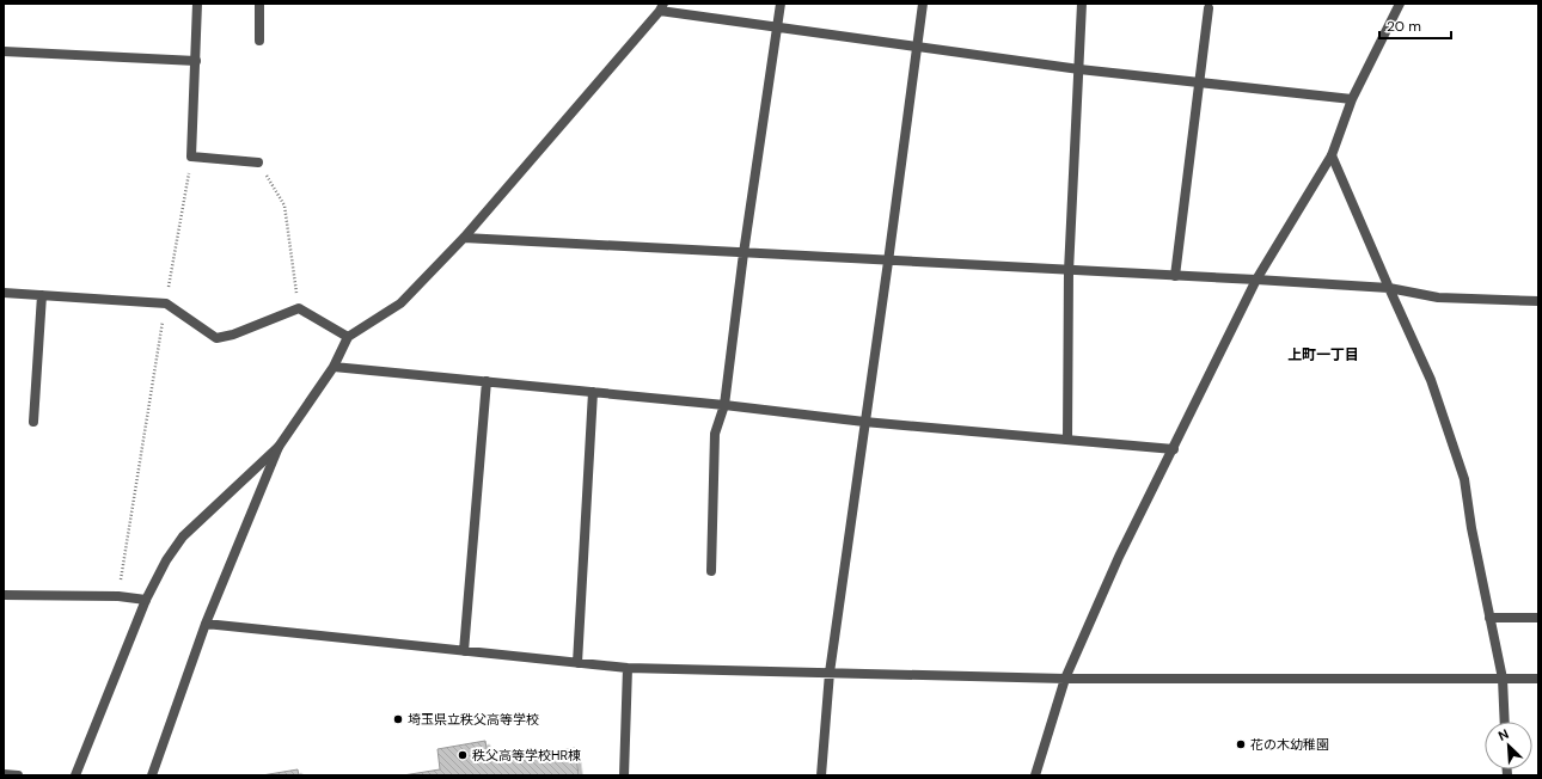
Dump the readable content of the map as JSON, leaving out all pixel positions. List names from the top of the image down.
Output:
{
  "districts": ["上町一丁目"],
  "places": ["埼玉県立秩父高等学校", "花の木幼稚園", "秩父高等学校HR棟"],
  "scale_bar": "20 m",
  "north": "top left"
}
